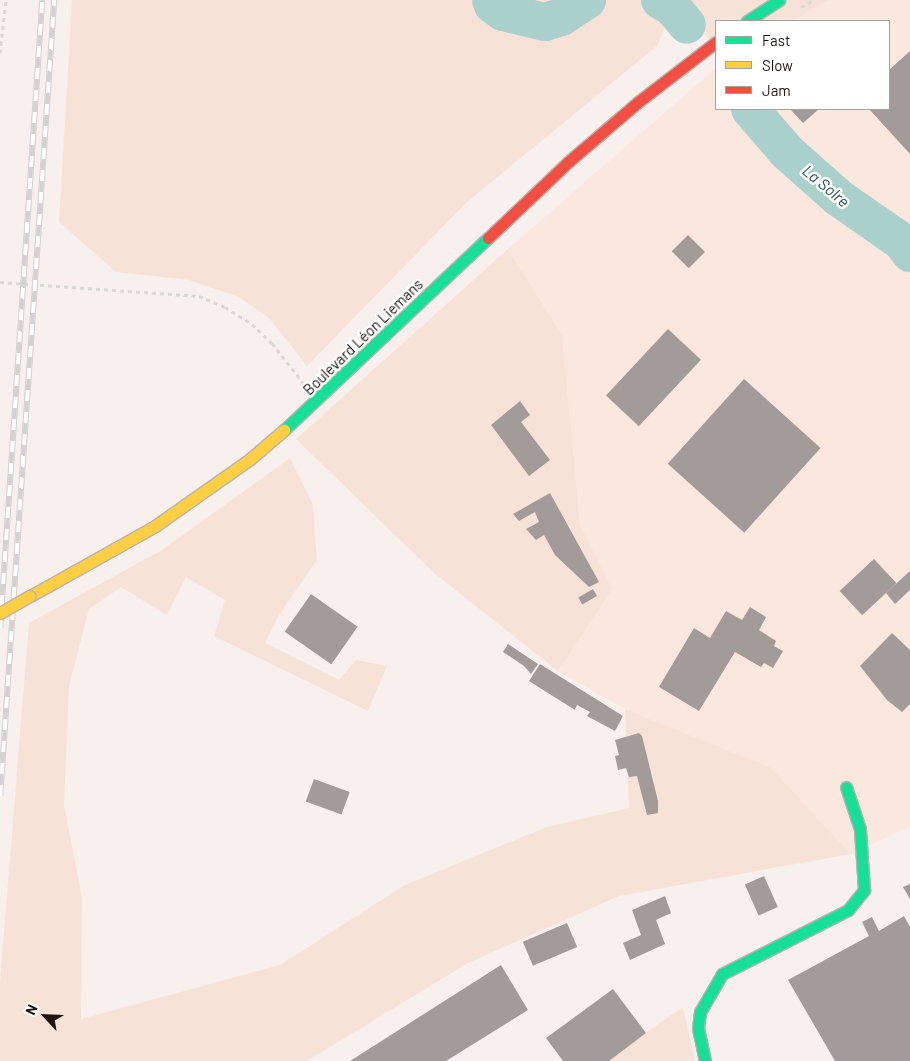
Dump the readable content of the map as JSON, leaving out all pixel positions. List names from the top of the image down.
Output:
{
  "streets": {
    "main road": ["Boulevard Léon Liemans"]
  },
  "water": ["La Solre"],
  "legend": ["Fast", "Slow", "Jam"],
  "north": "top left"
}
